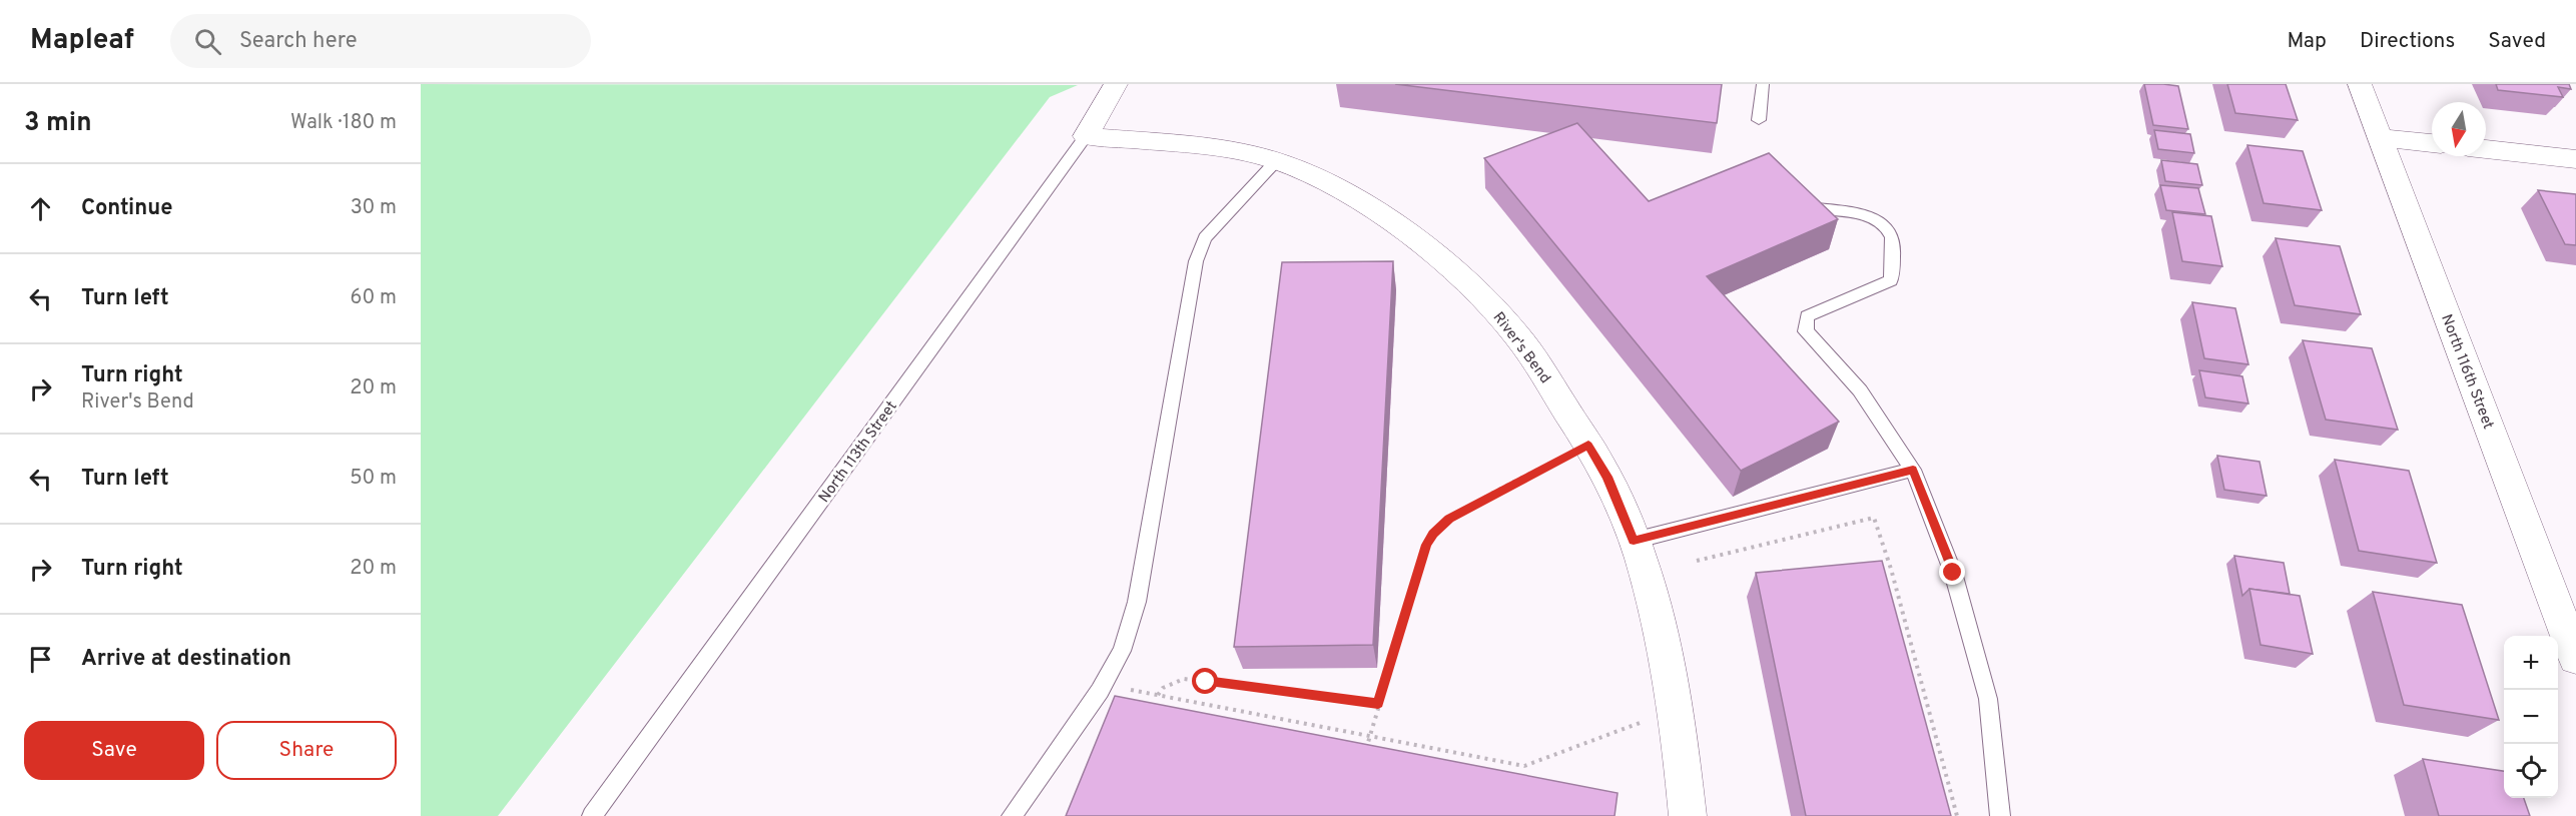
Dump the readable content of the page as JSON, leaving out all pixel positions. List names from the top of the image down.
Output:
{
  "streets": {
    "street": ["River's Bend", "North 116th Street", "North 113th Street"]
  },
  "crossings": [
    ["River's Bend", "North 113th Street"]
  ],
  "north": "bottom",
  "page": {
    "header": "Mapleaf",
    "search": "Search here",
    "nav": ["Map", "Directions", "Saved"],
    "heading": ["3 min", "Walk · 180 m"],
    "list": [
      ["Continue", "30 m"],
      ["Turn left", "60 m"],
      ["Turn right", "River's Bend", "20 m"],
      ["Turn left", "50 m"],
      ["Turn right", "20 m"],
      "Arrive at destination"
    ],
    "map_buttons": ["+", "−"],
    "buttons": ["Save", "Share"]
  }
}
